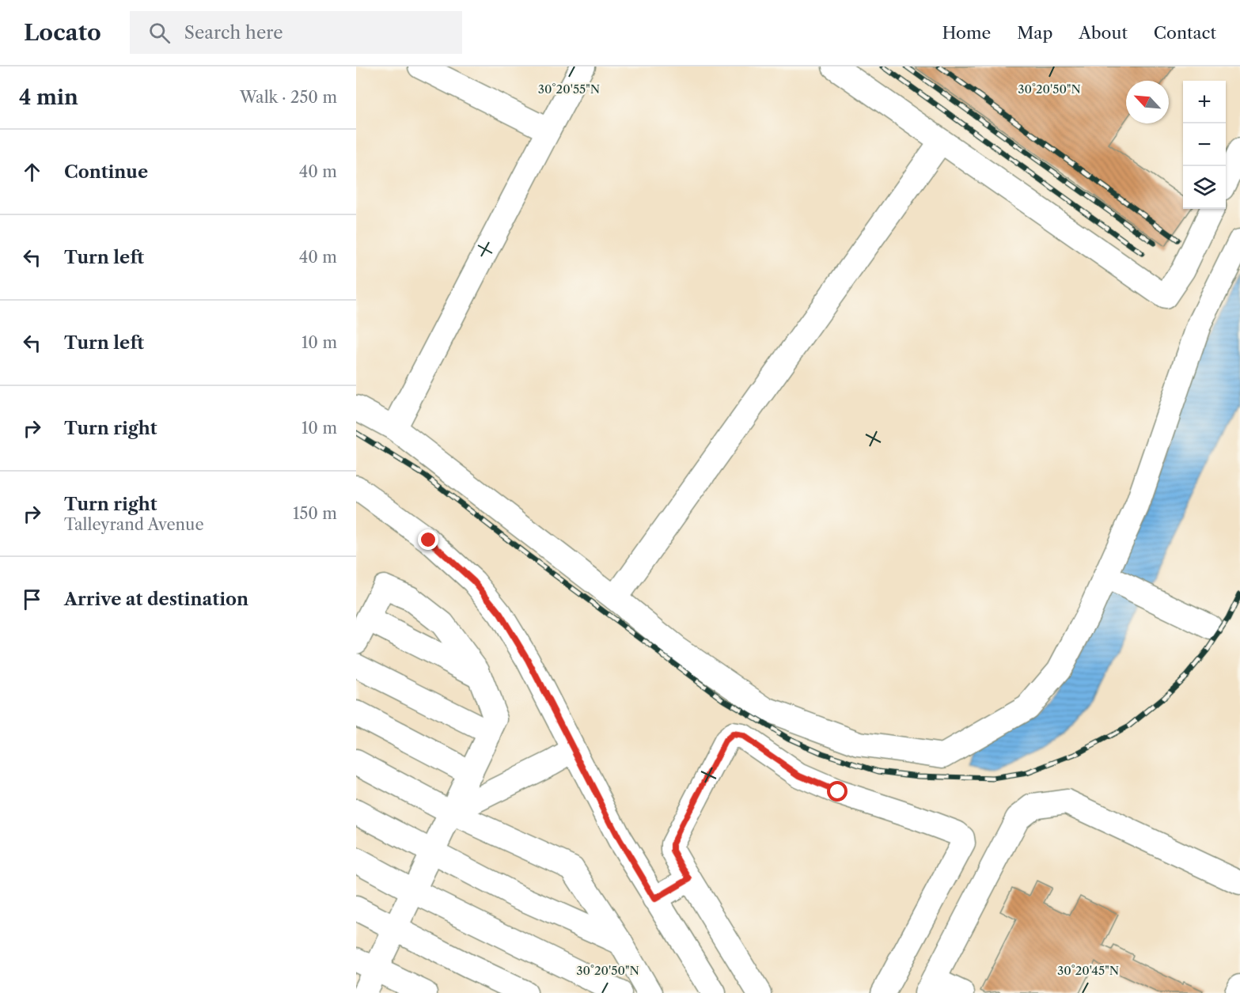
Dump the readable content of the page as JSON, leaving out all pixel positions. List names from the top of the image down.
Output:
{
  "north": "top left",
  "page": {
    "header": "Locato",
    "search": "Search here",
    "nav": [
      "Home",
      "Map",
      "About",
      "Contact"
    ],
    "heading": ["4 min", "Walk · 250 m"],
    "map_buttons": ["+", "−"],
    "list": [
      ["Continue", "40 m"],
      ["Turn left", "40 m"],
      ["Turn left", "10 m"],
      ["Turn right", "10 m"],
      ["Turn right", "Talleyrand Avenue", "150 m"],
      "Arrive at destination"
    ]
  },
  "coordinates": ["30°20'55\"N", "30°20'50\"N", "30°20'45\"N"]
}
